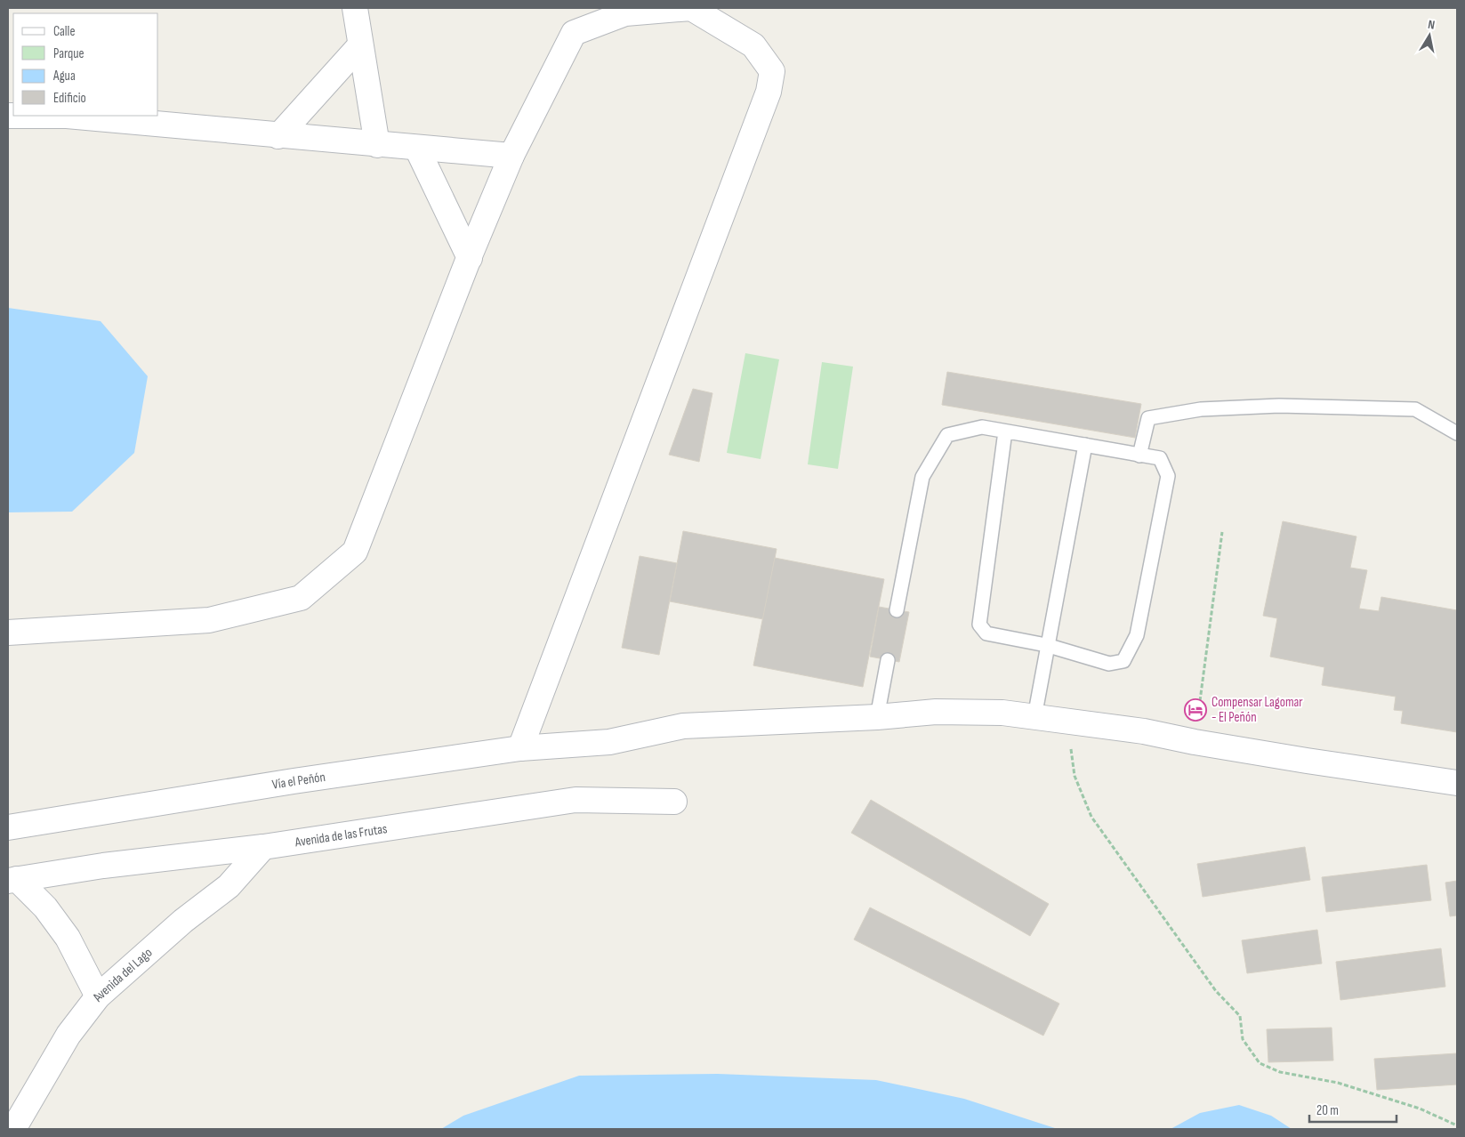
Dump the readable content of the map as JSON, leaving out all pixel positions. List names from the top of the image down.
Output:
{
  "streets": {
    "street": ["Vía el Peñón", "Avenida de las Frutas", "Avenida del Lago"]
  },
  "crossings": [
    ["Avenida de las Frutas", "Avenida del Lago"]
  ],
  "places": {
    "hotel": ["Compensar Lagomar - El Peñón"]
  },
  "legend": [
    "Calle",
    "Parque",
    "Agua",
    "Edificio"
  ],
  "scale_bar": "20 m",
  "north": "top"
}
